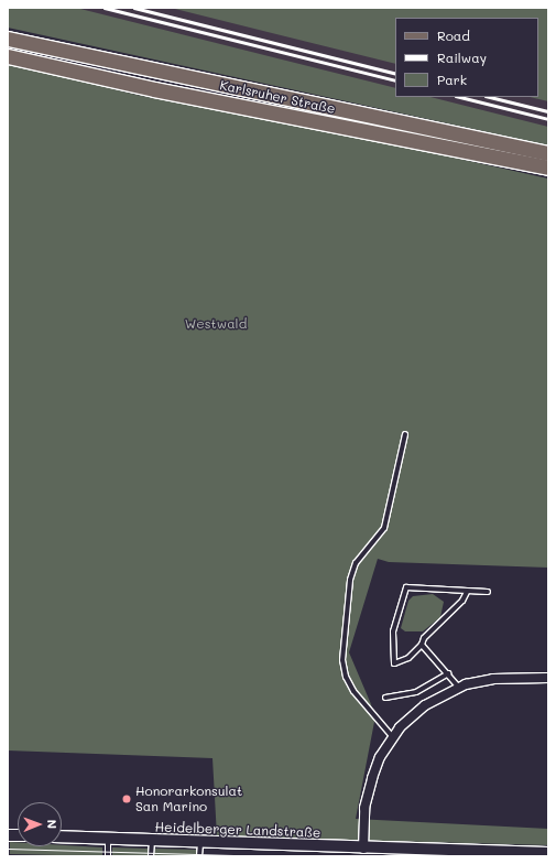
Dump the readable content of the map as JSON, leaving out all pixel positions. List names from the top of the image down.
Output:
{
  "streets": {
    "main road": ["Karlsruher Straße"],
    "street": ["Heidelberger Landstraße"]
  },
  "parks": ["Westwald"],
  "places": ["Honorarkonsulat San Marino"],
  "legend": ["Road", "Railway", "Park"],
  "north": "right"
}
